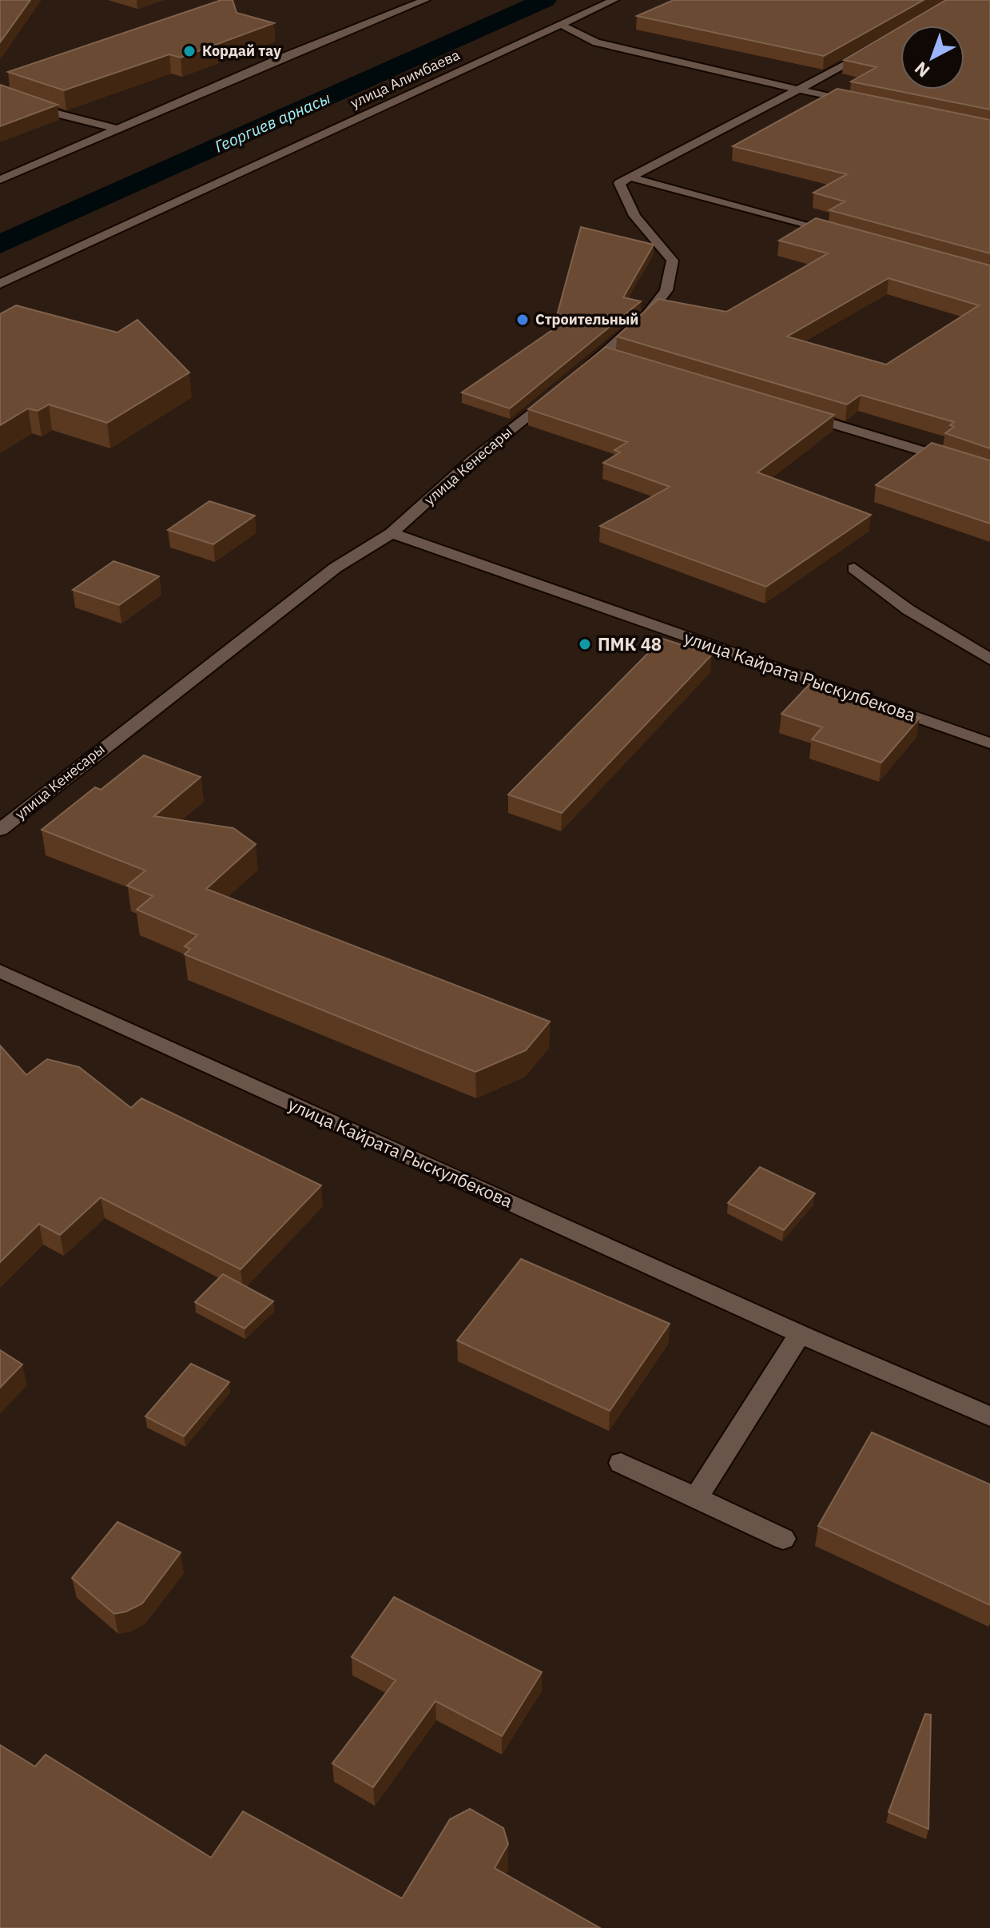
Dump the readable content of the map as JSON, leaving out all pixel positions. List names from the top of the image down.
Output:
{
  "streets": {
    "street": ["улица Алимбаева", "улица Кенесары", "улица Кайрата Рыскулбекова"]
  },
  "crossings": [
    ["улица Кенесары", "улица Кайрата Рыскулбекова"]
  ],
  "water": ["Георгиев арнасы"],
  "places": ["Кордай тау", "Строительный", "ПМК 48"],
  "north": "bottom left"
}
